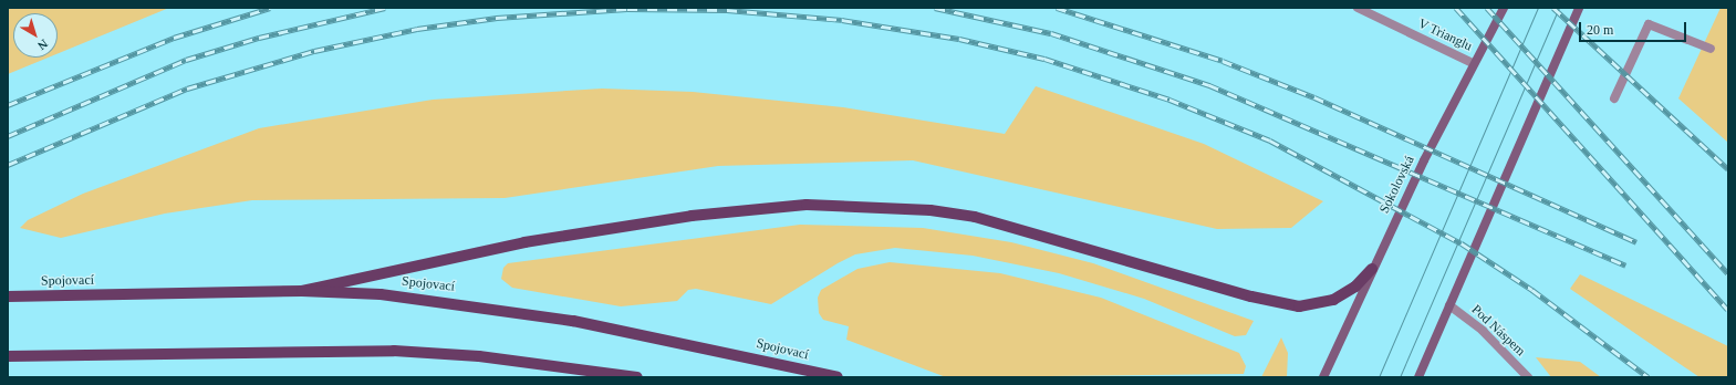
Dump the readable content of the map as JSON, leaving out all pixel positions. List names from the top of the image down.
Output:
{
  "streets": {
    "main road": ["Sokolovská", "Spojovací"],
    "street": ["V Trianglu", "Pod Náspem"]
  },
  "crossings": [
    ["V Trianglu", "Sokolovská"]
  ],
  "scale_bar": "20 m",
  "north": "bottom right"
}
